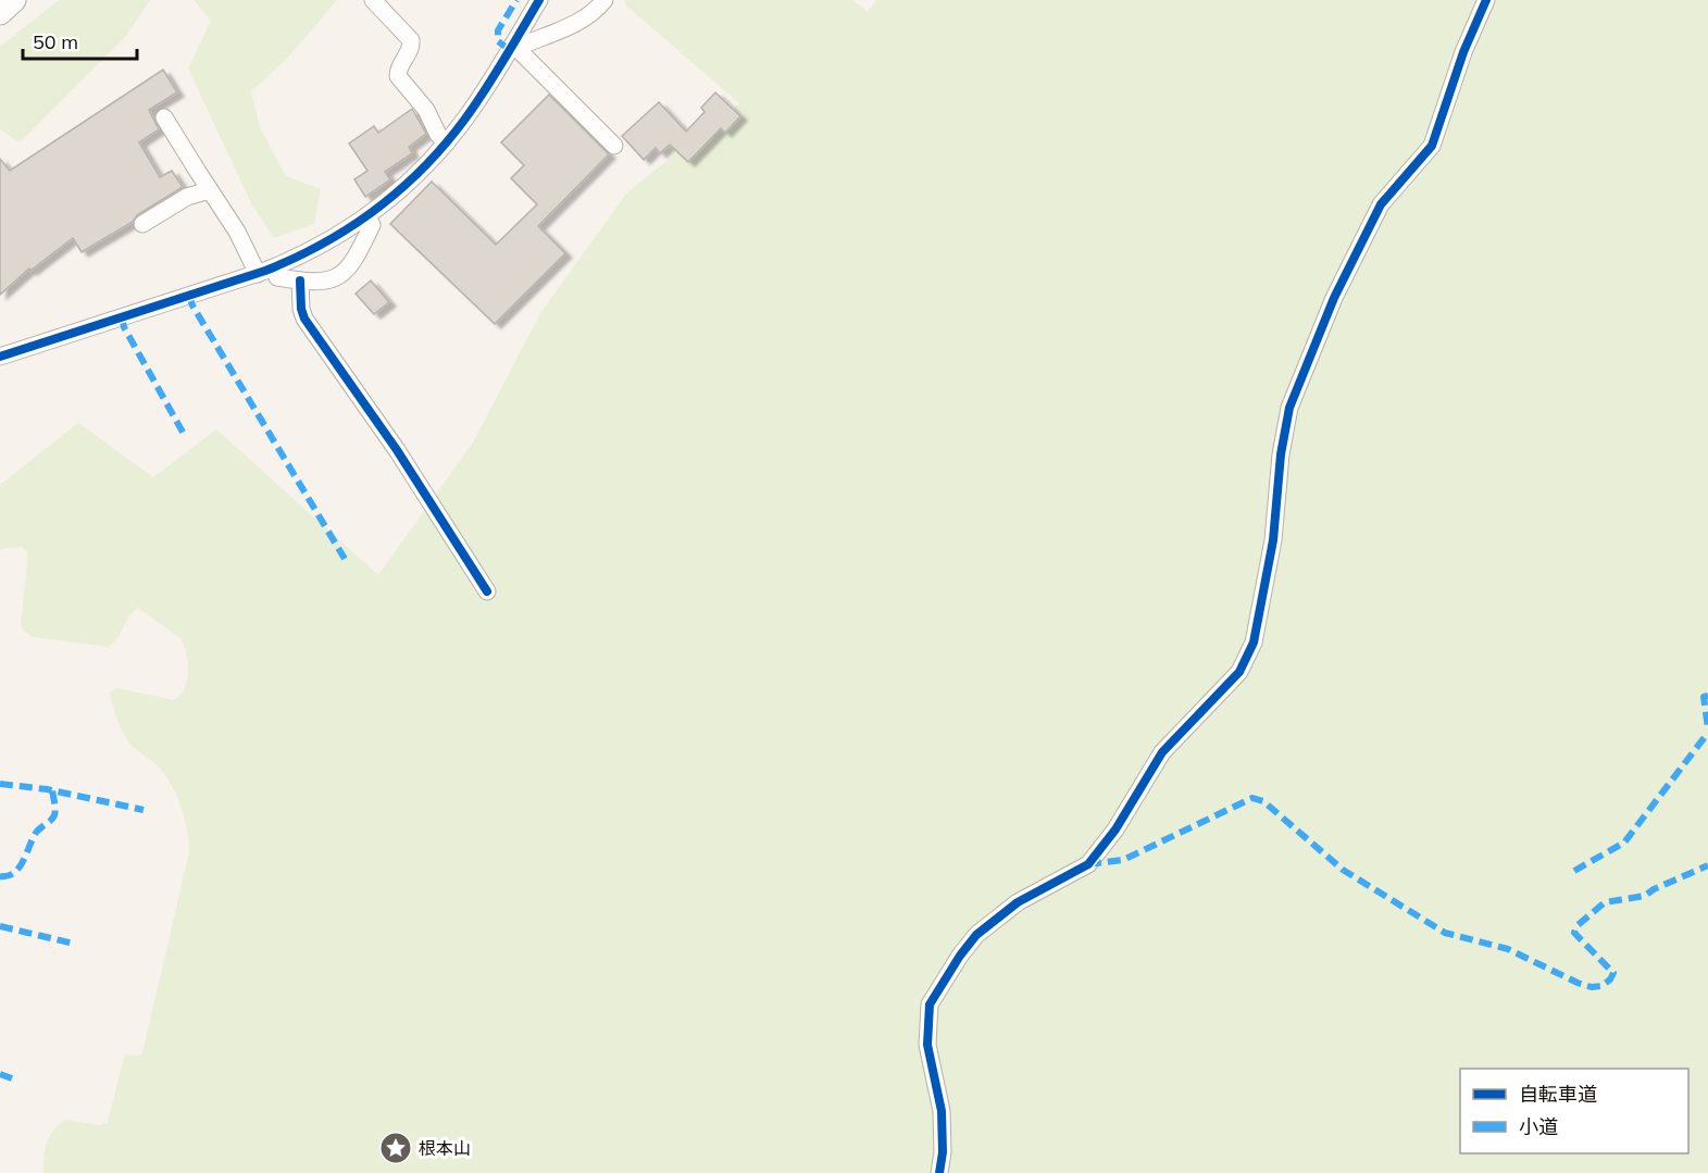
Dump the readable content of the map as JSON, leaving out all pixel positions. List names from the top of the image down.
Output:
{
  "places": {
    "place": ["根本山"]
  },
  "legend": ["自転車道", "小道"],
  "scale_bar": "50 m"
}
